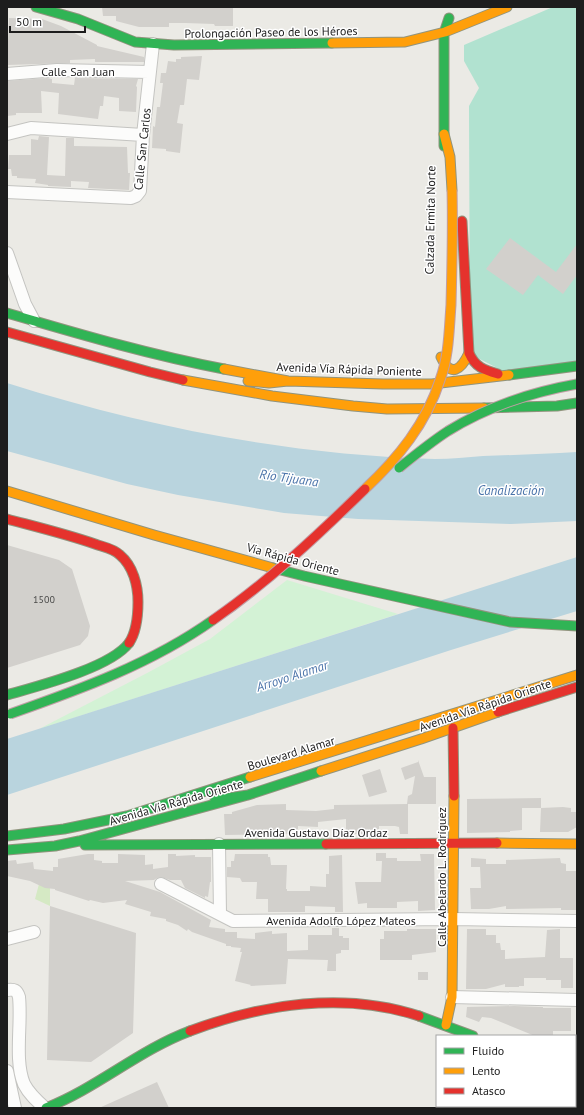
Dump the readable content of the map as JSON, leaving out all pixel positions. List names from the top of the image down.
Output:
{
  "streets": {
    "main road": [
      "Prolongación Paseo de los Héroes",
      "Calzada Ermita Norte",
      "Avenida Vía Rápida Poniente",
      "Vía Rápida Oriente",
      "Avenida Vía Rápida Oriente",
      "Boulevard Alamar",
      "Avenida Gustavo Díaz Ordaz",
      "Calle Abelardo L. Rodríguez"
    ],
    "street": ["Calle San Juan", "Calle San Carlos", "Avenida Adolfo López Mateos"]
  },
  "crossings": [
    ["Prolongación Paseo de los Héroes", "Calle San Carlos"],
    ["Prolongación Paseo de los Héroes", "Calzada Ermita Norte"],
    ["Calle San Juan", "Calle San Carlos"],
    ["Avenida Vía Rápida Oriente", "Avenida Gustavo Díaz Ordaz"],
    ["Avenida Vía Rápida Oriente", "Calle Abelardo L. Rodríguez"],
    ["Avenida Gustavo Díaz Ordaz", "Calle Abelardo L. Rodríguez"],
    ["Calle Abelardo L. Rodríguez", "Avenida Adolfo López Mateos"]
  ],
  "water": ["Río Tijuana", "Canalización", "Arroyo Alamar"],
  "house_numbers": ["1500"],
  "legend": ["Fluido", "Lento", "Atasco"],
  "scale_bar": "50 m"
}
